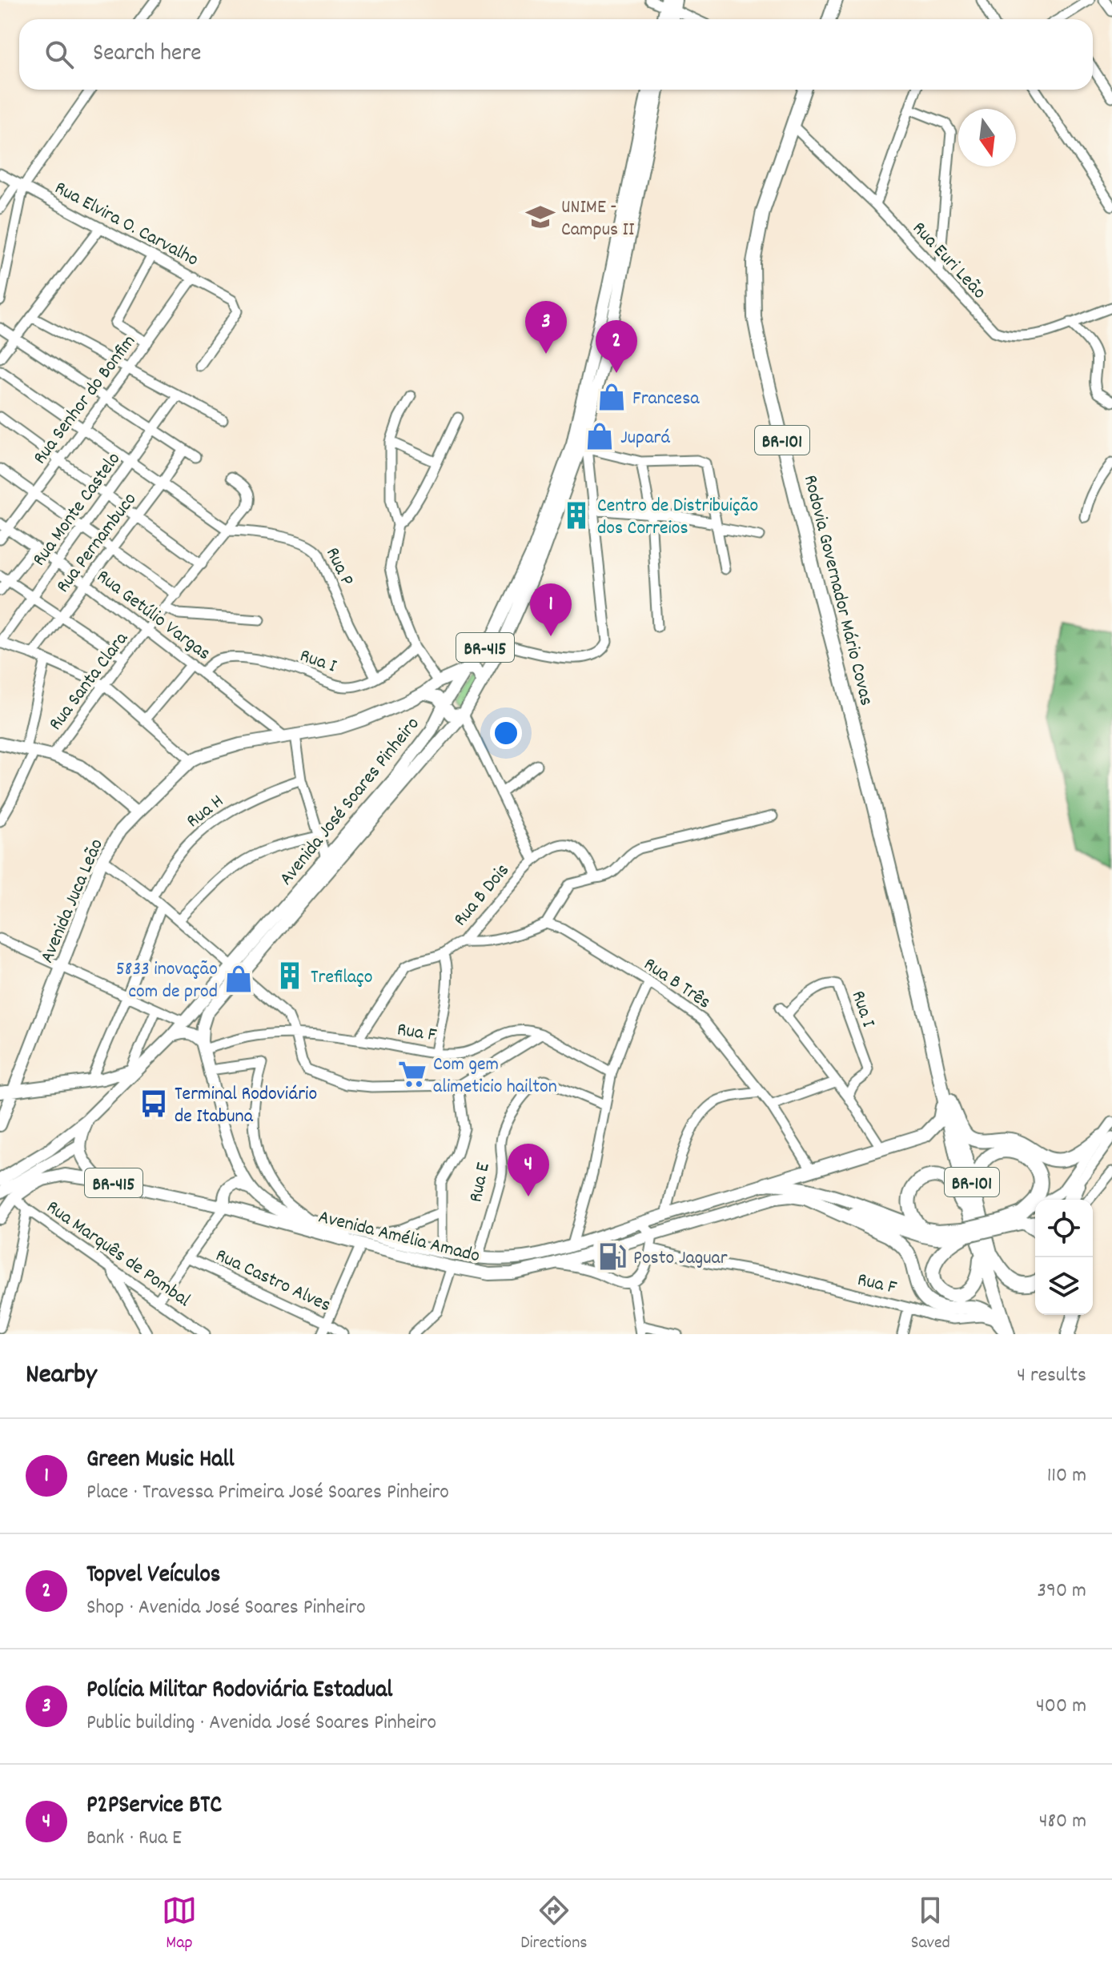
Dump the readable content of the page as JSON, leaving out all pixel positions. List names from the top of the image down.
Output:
{
  "streets": {
    "highway": ["BR-101", "Rodovia Governador Mário Covas"],
    "main road": [
      "BR-415",
      "Avenida José Soares Pinheiro",
      "Avenida Juca Leão",
      "Avenida Amélia Amado"
    ],
    "street": [
      "Rua Elvira O. Carvalho",
      "Rua Euri Leão",
      "Rua Senhor do Bonfim",
      "Rua Monte Castelo",
      "Rua Pernambuco",
      "Rua P",
      "Rua Getúlio Vargas",
      "Rua I",
      "Rua Santa Clara",
      "Rua H",
      "Rua B Dois",
      "Rua B Três",
      "Rua F",
      "Rua E",
      "Rua Marquês de Pombal",
      "Rua Castro Alves"
    ]
  },
  "crossings": [
    ["Rua Elvira O. Carvalho", "Rua Senhor do Bonfim"],
    ["Rua Euri Leão", "Rodovia Governador Mário Covas"],
    ["Rua Senhor do Bonfim", "Rua Getúlio Vargas"],
    ["Rua Monte Castelo", "Rua Getúlio Vargas"],
    ["Rua Pernambuco", "Rua Getúlio Vargas"],
    ["Rua P", "Rua I"],
    ["Rua P", "Rua Santa Clara"],
    ["Rua Getúlio Vargas", "Rua I"],
    ["Rua Getúlio Vargas", "Rua Santa Clara"],
    ["Rua Getúlio Vargas", "Avenida Juca Leão"],
    ["BR-415", "Avenida José Soares Pinheiro"],
    ["Avenida José Soares Pinheiro", "Avenida Juca Leão"],
    ["Avenida José Soares Pinheiro", "Rua F"],
    ["Avenida José Soares Pinheiro", "Avenida Amélia Amado"],
    ["Rua B Dois", "Rua F"],
    ["Rua F", "Avenida Amélia Amado"],
    ["Rua E", "Avenida Amélia Amado"],
    ["Avenida Amélia Amado", "Rua Marquês de Pombal"]
  ],
  "places": {
    "school or university": ["UNIME - Campus II"],
    "shop": ["Francesa", "Jupará", "5833 inovação com de prod"],
    "building": ["Centro de Distribuição dos Correios", "Trefilaço"],
    "supermarket": ["Com gem alimeticio hailton"],
    "bus stop": ["Terminal Rodoviário de Itabuna"],
    "fuel station": ["Posto Jaguar"]
  },
  "north": "bottom",
  "page": {
    "search": "Search here",
    "pins": [
      "3",
      "2",
      "1",
      "4"
    ],
    "heading": ["Nearby", "4 results"],
    "list": [
      {
        "mark": "1",
        "name": "Green Music Hall",
        "note": "Place · Travessa Primeira José Soares Pinheiro",
        "value": "110 m"
      },
      {
        "mark": "2",
        "name": "Topvel Veículos",
        "note": "Shop · Avenida José Soares Pinheiro",
        "value": "390 m"
      },
      {
        "mark": "3",
        "name": "Polícia Militar Rodoviária Estadual",
        "note": "Public building · Avenida José Soares Pinheiro",
        "value": "400 m"
      },
      {
        "mark": "4",
        "name": "P2PService BTC",
        "note": "Bank · Rua E",
        "value": "480 m"
      }
    ],
    "nav": ["Map", "Directions", "Saved"]
  }
}
